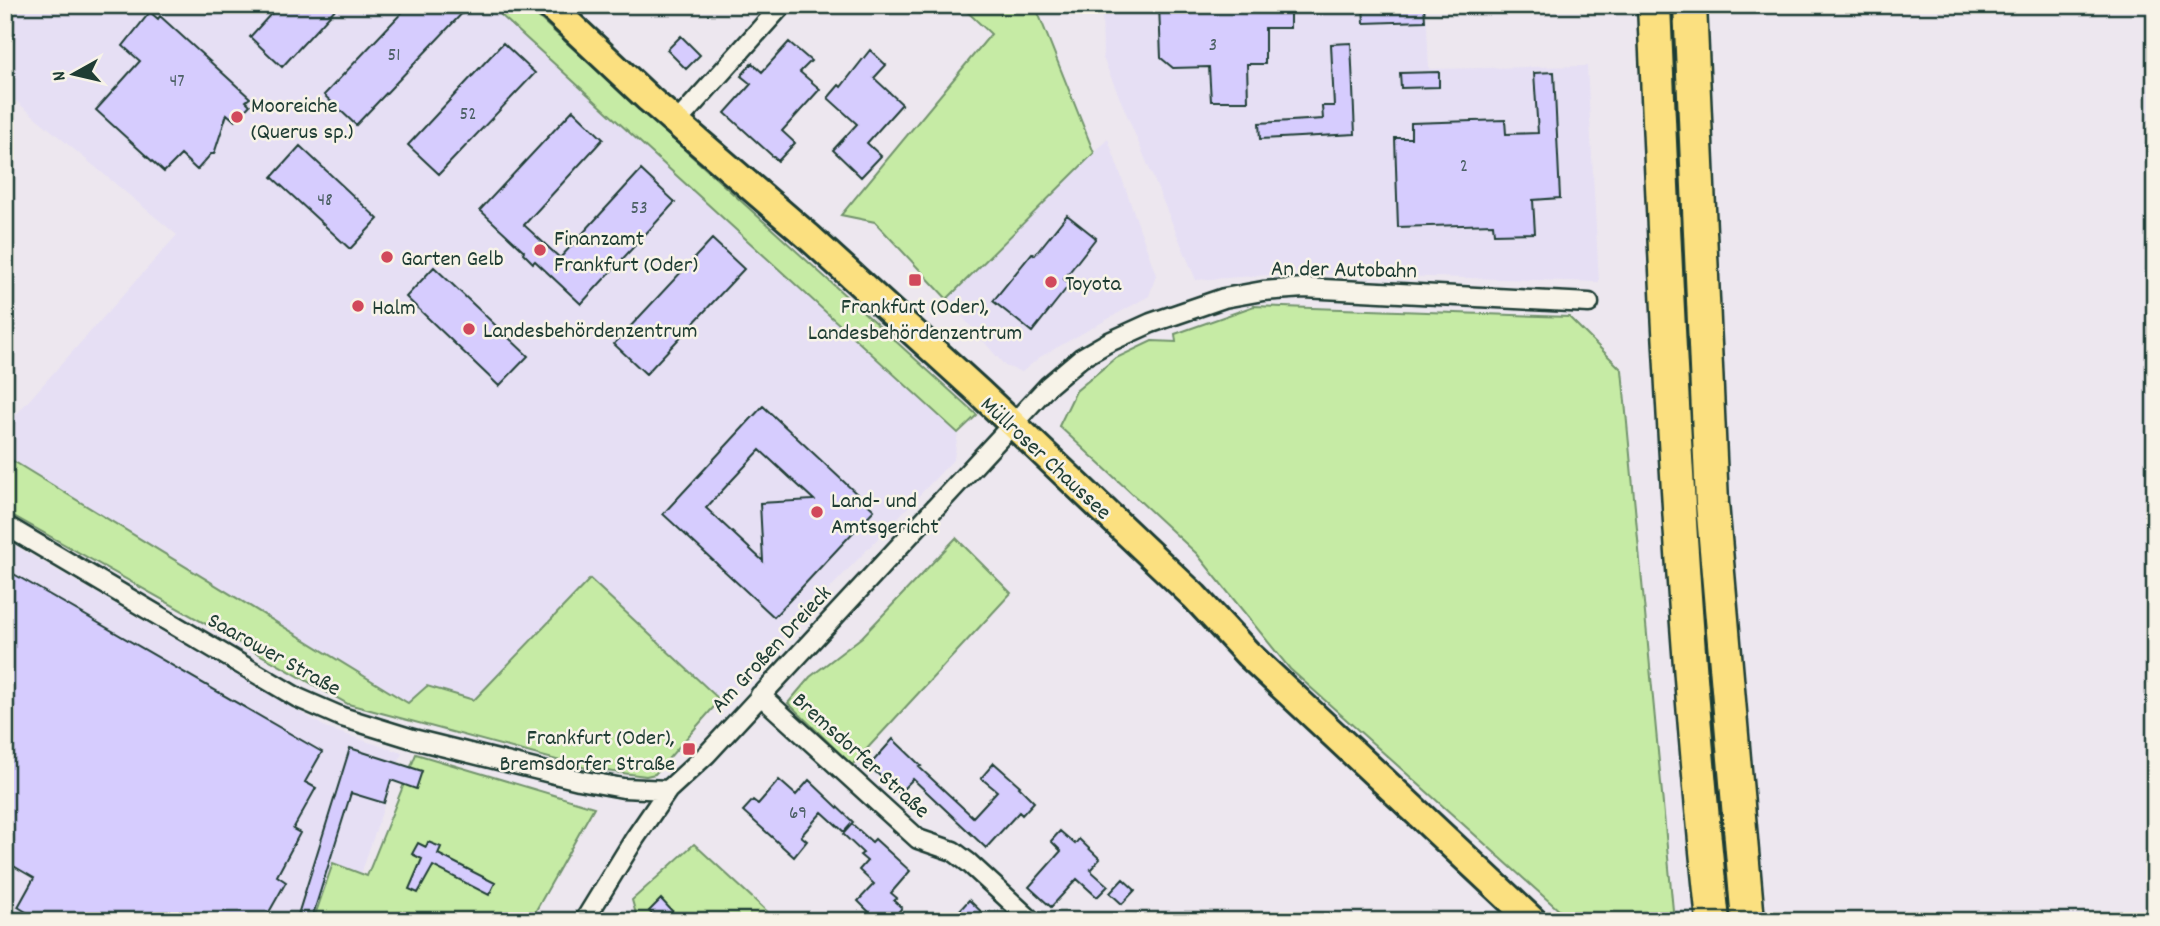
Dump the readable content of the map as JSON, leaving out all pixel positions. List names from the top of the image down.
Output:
{
  "streets": {
    "main road": ["Müllroser Chaussee"],
    "street": [
      "An der Autobahn",
      "Am Großen Dreieck",
      "Saarower Straße",
      "Bremsdorfer Straße"
    ]
  },
  "crossings": [
    ["An der Autobahn", "Müllroser Chaussee"],
    ["An der Autobahn", "Am Großen Dreieck"],
    ["Müllroser Chaussee", "Am Großen Dreieck"],
    ["Am Großen Dreieck", "Saarower Straße"],
    ["Am Großen Dreieck", "Bremsdorfer Straße"]
  ],
  "places": {
    "other": [
      "Mooreiche (Querus sp.)",
      "Finanzamt Frankfurt (Oder)",
      "Garten Gelb",
      "Toyota",
      "Halm",
      "Landesbehördenzentrum",
      "Land- und Amtsgericht"
    ],
    "transit": ["Frankfurt (Oder), Landesbehördenzentrum", "Frankfurt (Oder), Bremsdorfer Straße"]
  },
  "house_numbers": [
    "3",
    "51",
    "47",
    "52",
    "2",
    "48",
    "53",
    "69"
  ],
  "north": "left"
}
